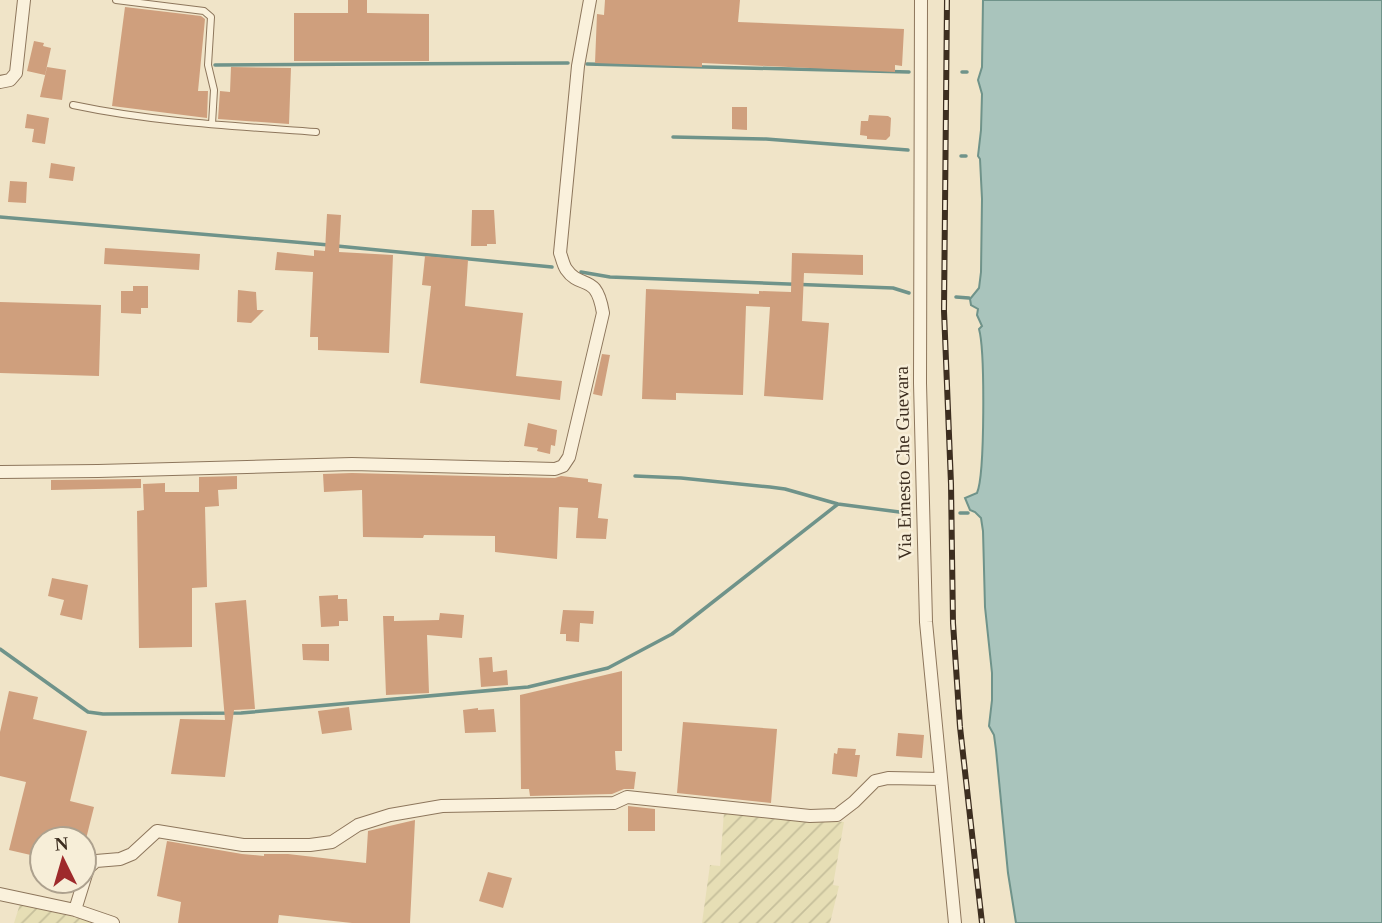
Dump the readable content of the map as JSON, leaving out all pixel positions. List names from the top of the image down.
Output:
{
  "streets": {
    "street": ["Via Ernesto Che Guevara"]
  },
  "north": "top"
}
